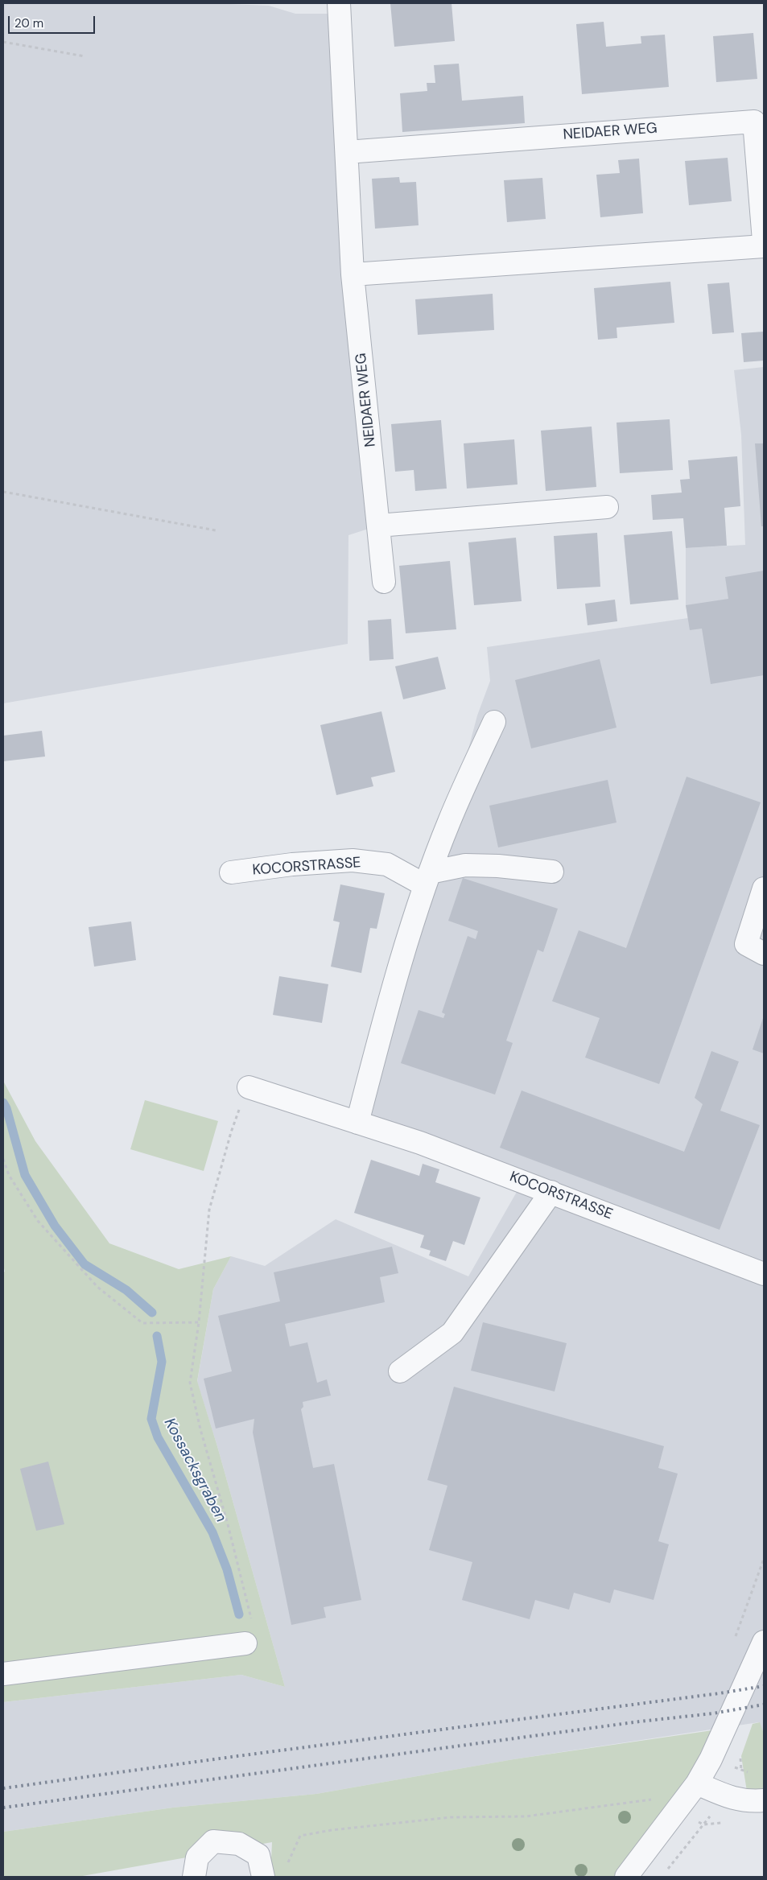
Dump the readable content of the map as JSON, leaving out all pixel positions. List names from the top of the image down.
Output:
{
  "streets": {
    "street": ["NEIDAER WEG", "KOCORSTRASSE"]
  },
  "water": ["Kossacksgraben"],
  "scale_bar": "20 m"
}
